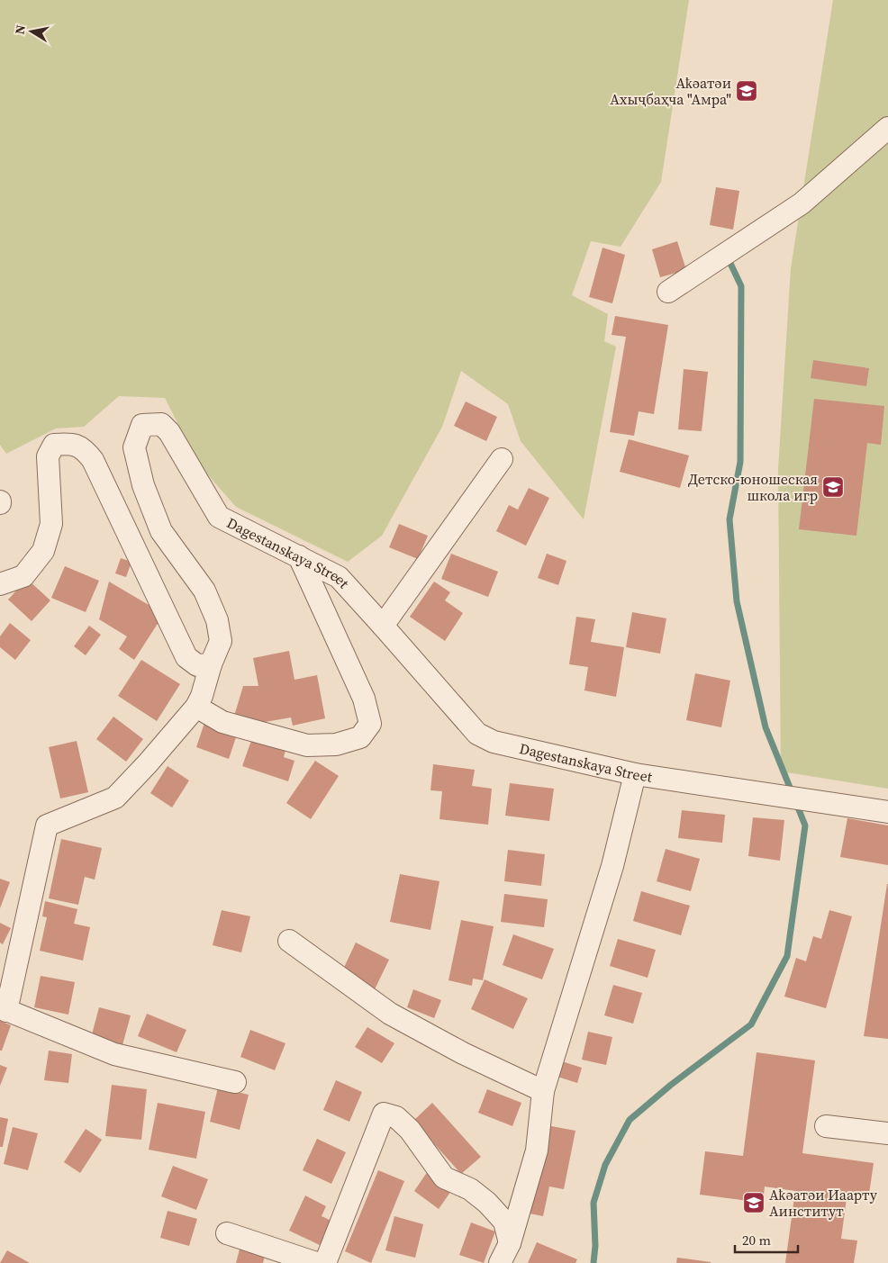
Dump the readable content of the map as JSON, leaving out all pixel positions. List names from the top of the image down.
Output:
{
  "streets": {
    "street": ["Dagestanskaya Street"]
  },
  "places": {
    "school or university": ["Аҟәатәи Ахыҷбаҳча \"Амра\"", "Детско-юношеская школа игр", "Аҟәатәи Иаарту Аинститут"]
  },
  "scale_bar": "20 m",
  "north": "left"
}
